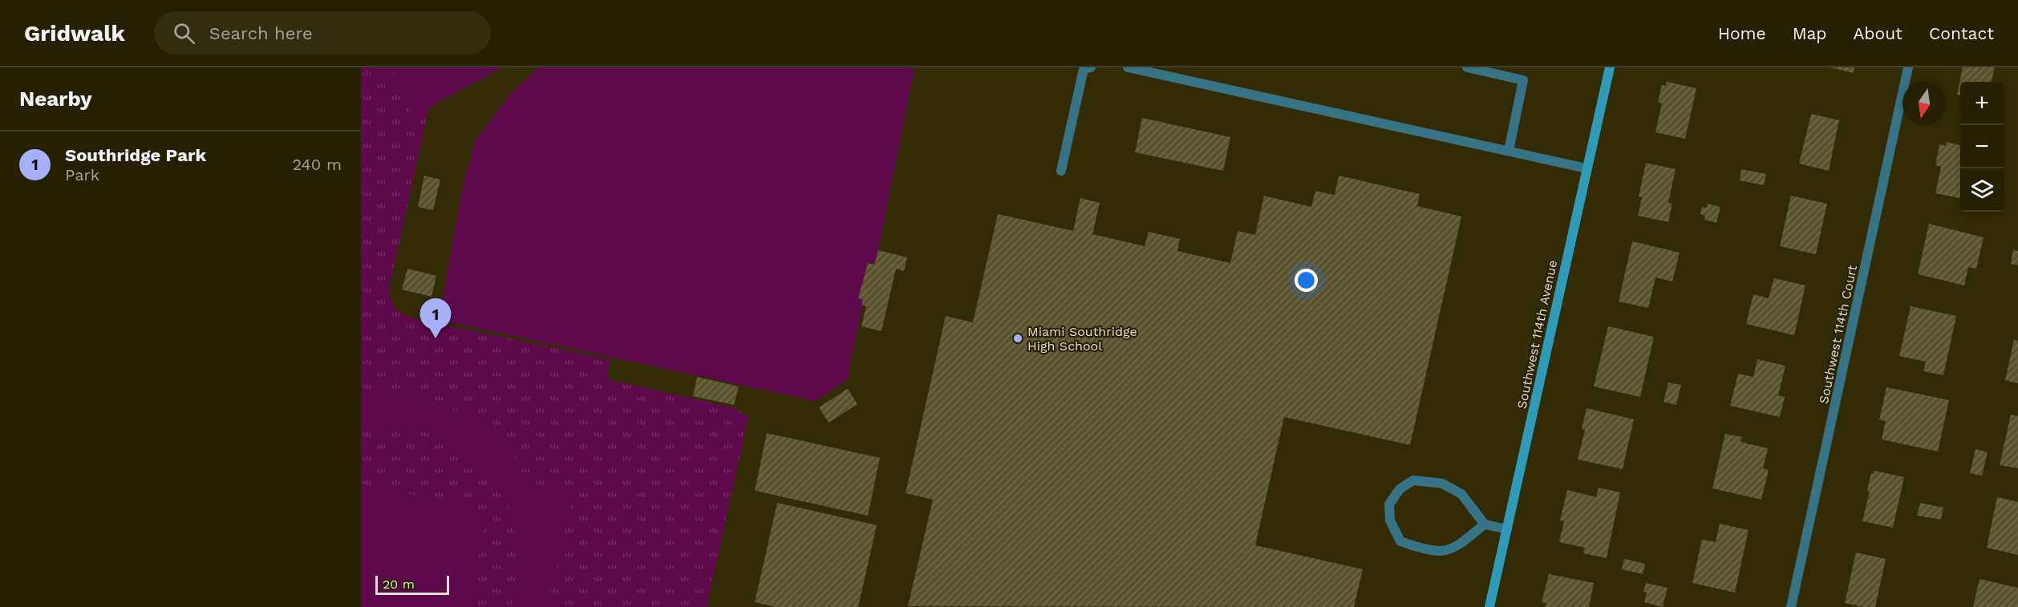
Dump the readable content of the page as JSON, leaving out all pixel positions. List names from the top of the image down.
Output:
{
  "streets": {
    "street": ["Southwest 114th Avenue", "Southwest 114th Court"]
  },
  "places": ["Miami Southridge High School"],
  "scale_bar": "20 m",
  "north": "bottom",
  "page": {
    "header": "Gridwalk",
    "search": "Search here",
    "nav": [
      "Home",
      "Map",
      "About",
      "Contact"
    ],
    "heading": "Nearby",
    "map_buttons": ["+", "−"],
    "list": [
      {
        "mark": "1",
        "name": "Southridge Park",
        "note": "Park",
        "value": "240 m"
      }
    ],
    "pins": "1",
    "scale": "20 m"
  }
}
